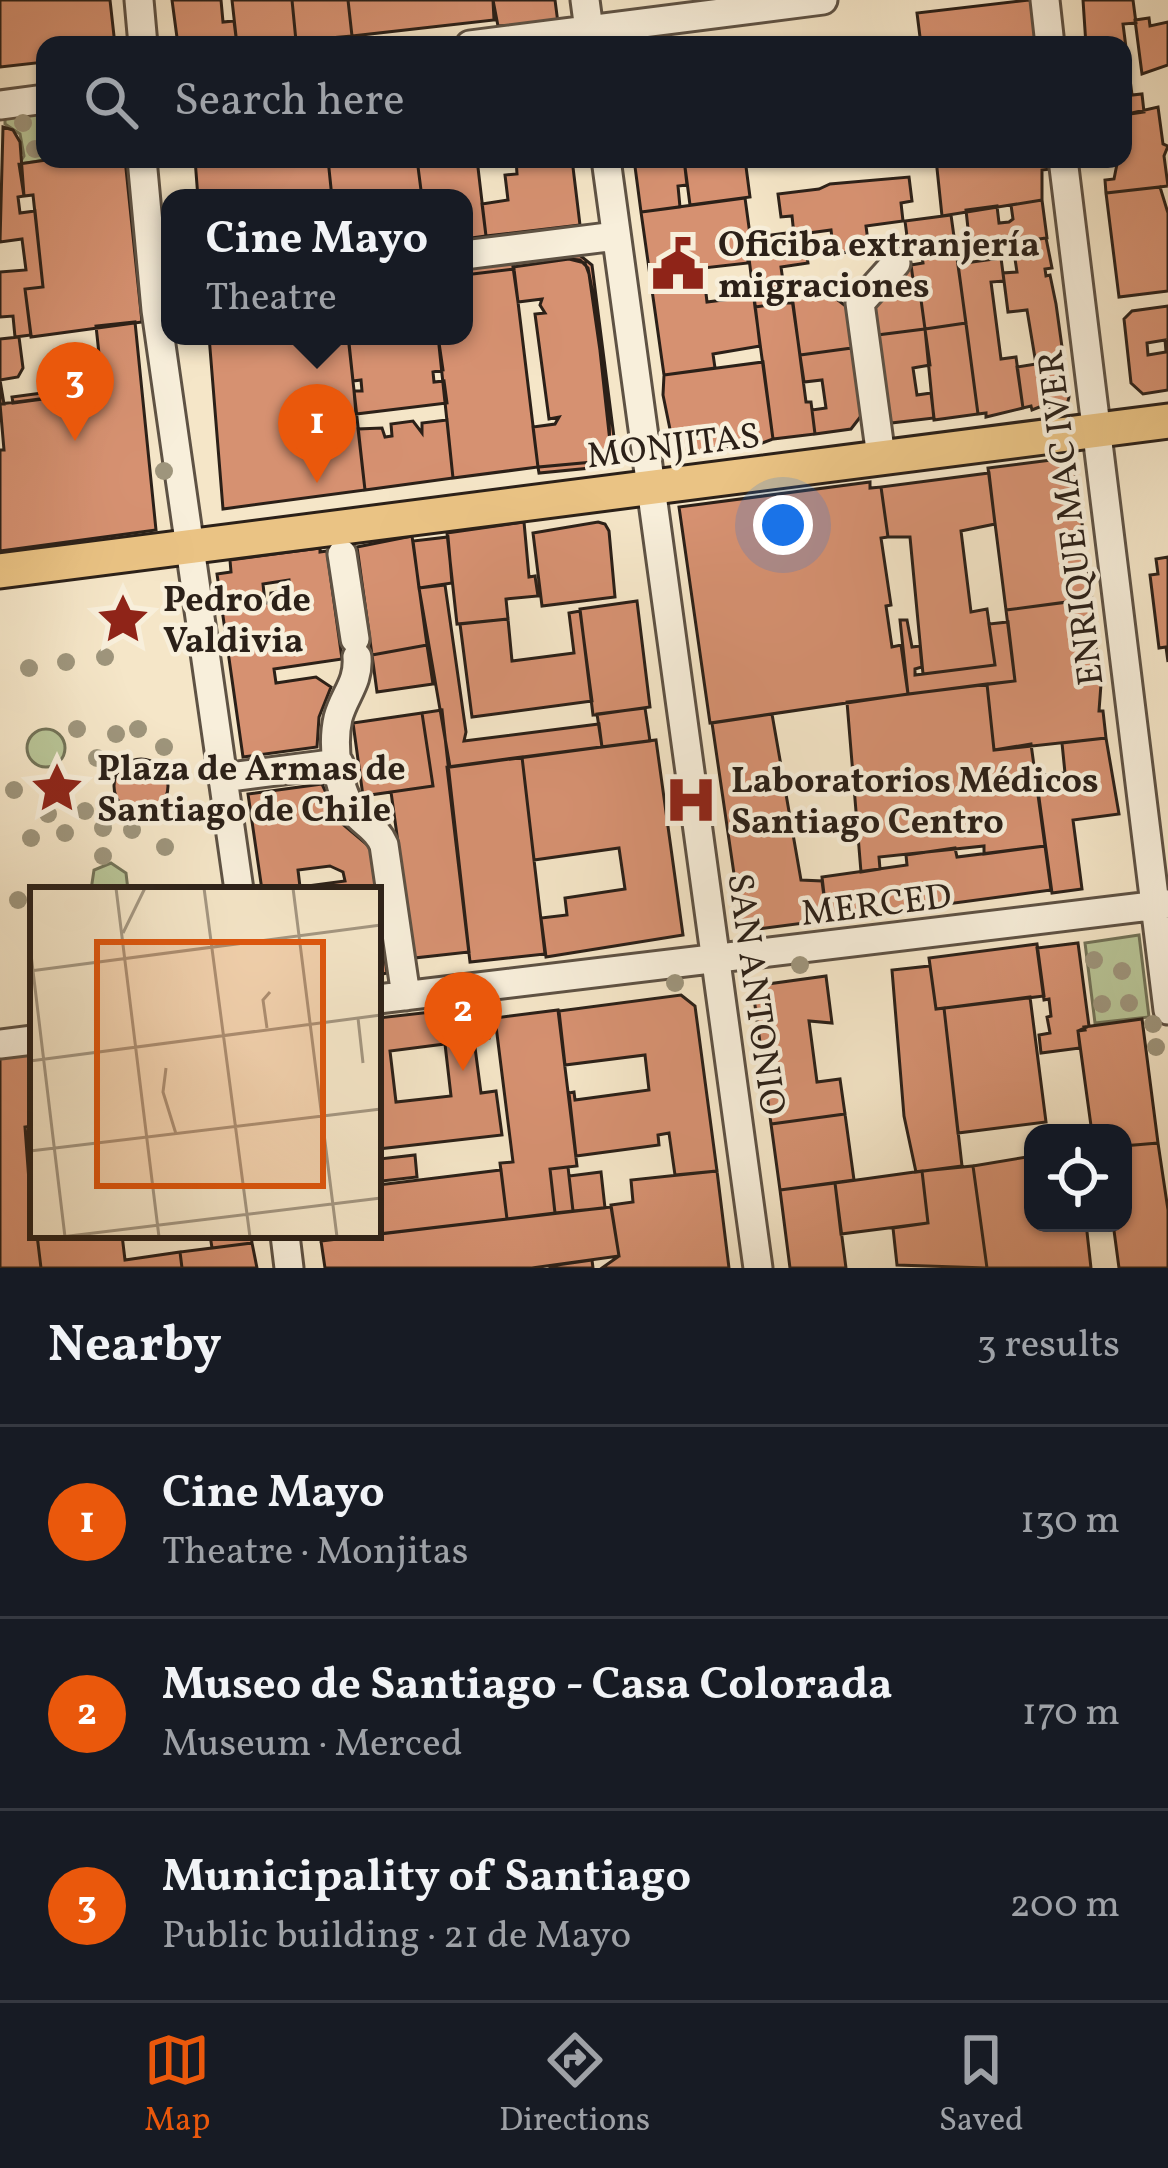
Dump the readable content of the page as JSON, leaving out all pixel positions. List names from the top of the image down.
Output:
{
  "streets": {
    "main road": ["MONJITAS"],
    "street": ["ENRIQUE MAC IVER", "MERCED", "SAN ANTONIO"]
  },
  "crossings": [
    ["MONJITAS", "ENRIQUE MAC IVER"],
    ["MONJITAS", "SAN ANTONIO"],
    ["ENRIQUE MAC IVER", "MERCED"],
    ["MERCED", "SAN ANTONIO"]
  ],
  "places": {
    "public building": ["Oficiba extranjería migraciones"],
    "place": ["Pedro de Valdivia", "Plaza de Armas de Santiago de Chile"],
    "hospital": ["Laboratorios Médicos Santiago Centro"]
  },
  "page": {
    "search": "Search here",
    "popup": ["Cine Mayo", "Theatre"],
    "pins": ["3", "1", "2"],
    "heading": ["Nearby", "3 results"],
    "list": [
      {
        "mark": "1",
        "name": "Cine Mayo",
        "note": "Theatre · Monjitas",
        "value": "130 m"
      },
      {
        "mark": "2",
        "name": "Museo de Santiago - Casa Colorada",
        "note": "Museum · Merced",
        "value": "170 m"
      },
      {
        "mark": "3",
        "name": "Municipality of Santiago",
        "note": "Public building · 21 de Mayo",
        "value": "200 m"
      }
    ],
    "nav": ["Map", "Directions", "Saved"]
  }
}
